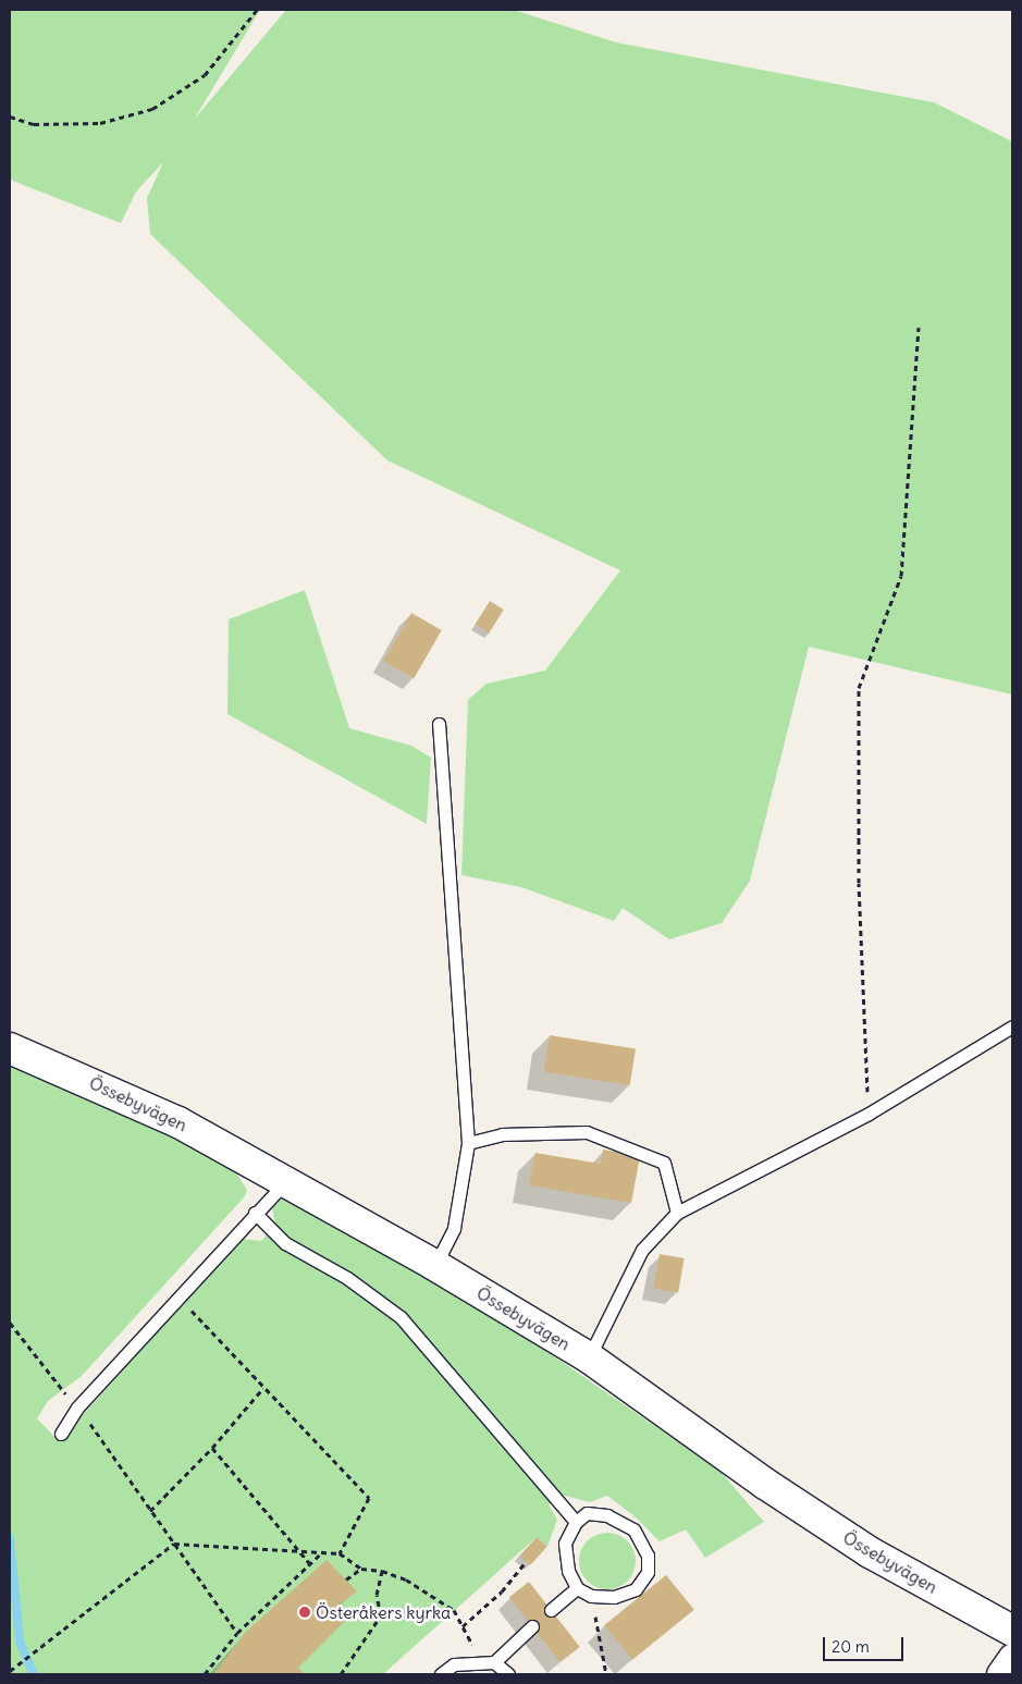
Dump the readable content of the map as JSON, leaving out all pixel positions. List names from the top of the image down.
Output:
{
  "streets": {
    "street": ["Össebyvägen"]
  },
  "places": ["Österåkers kyrka"],
  "scale_bar": "20 m"
}
